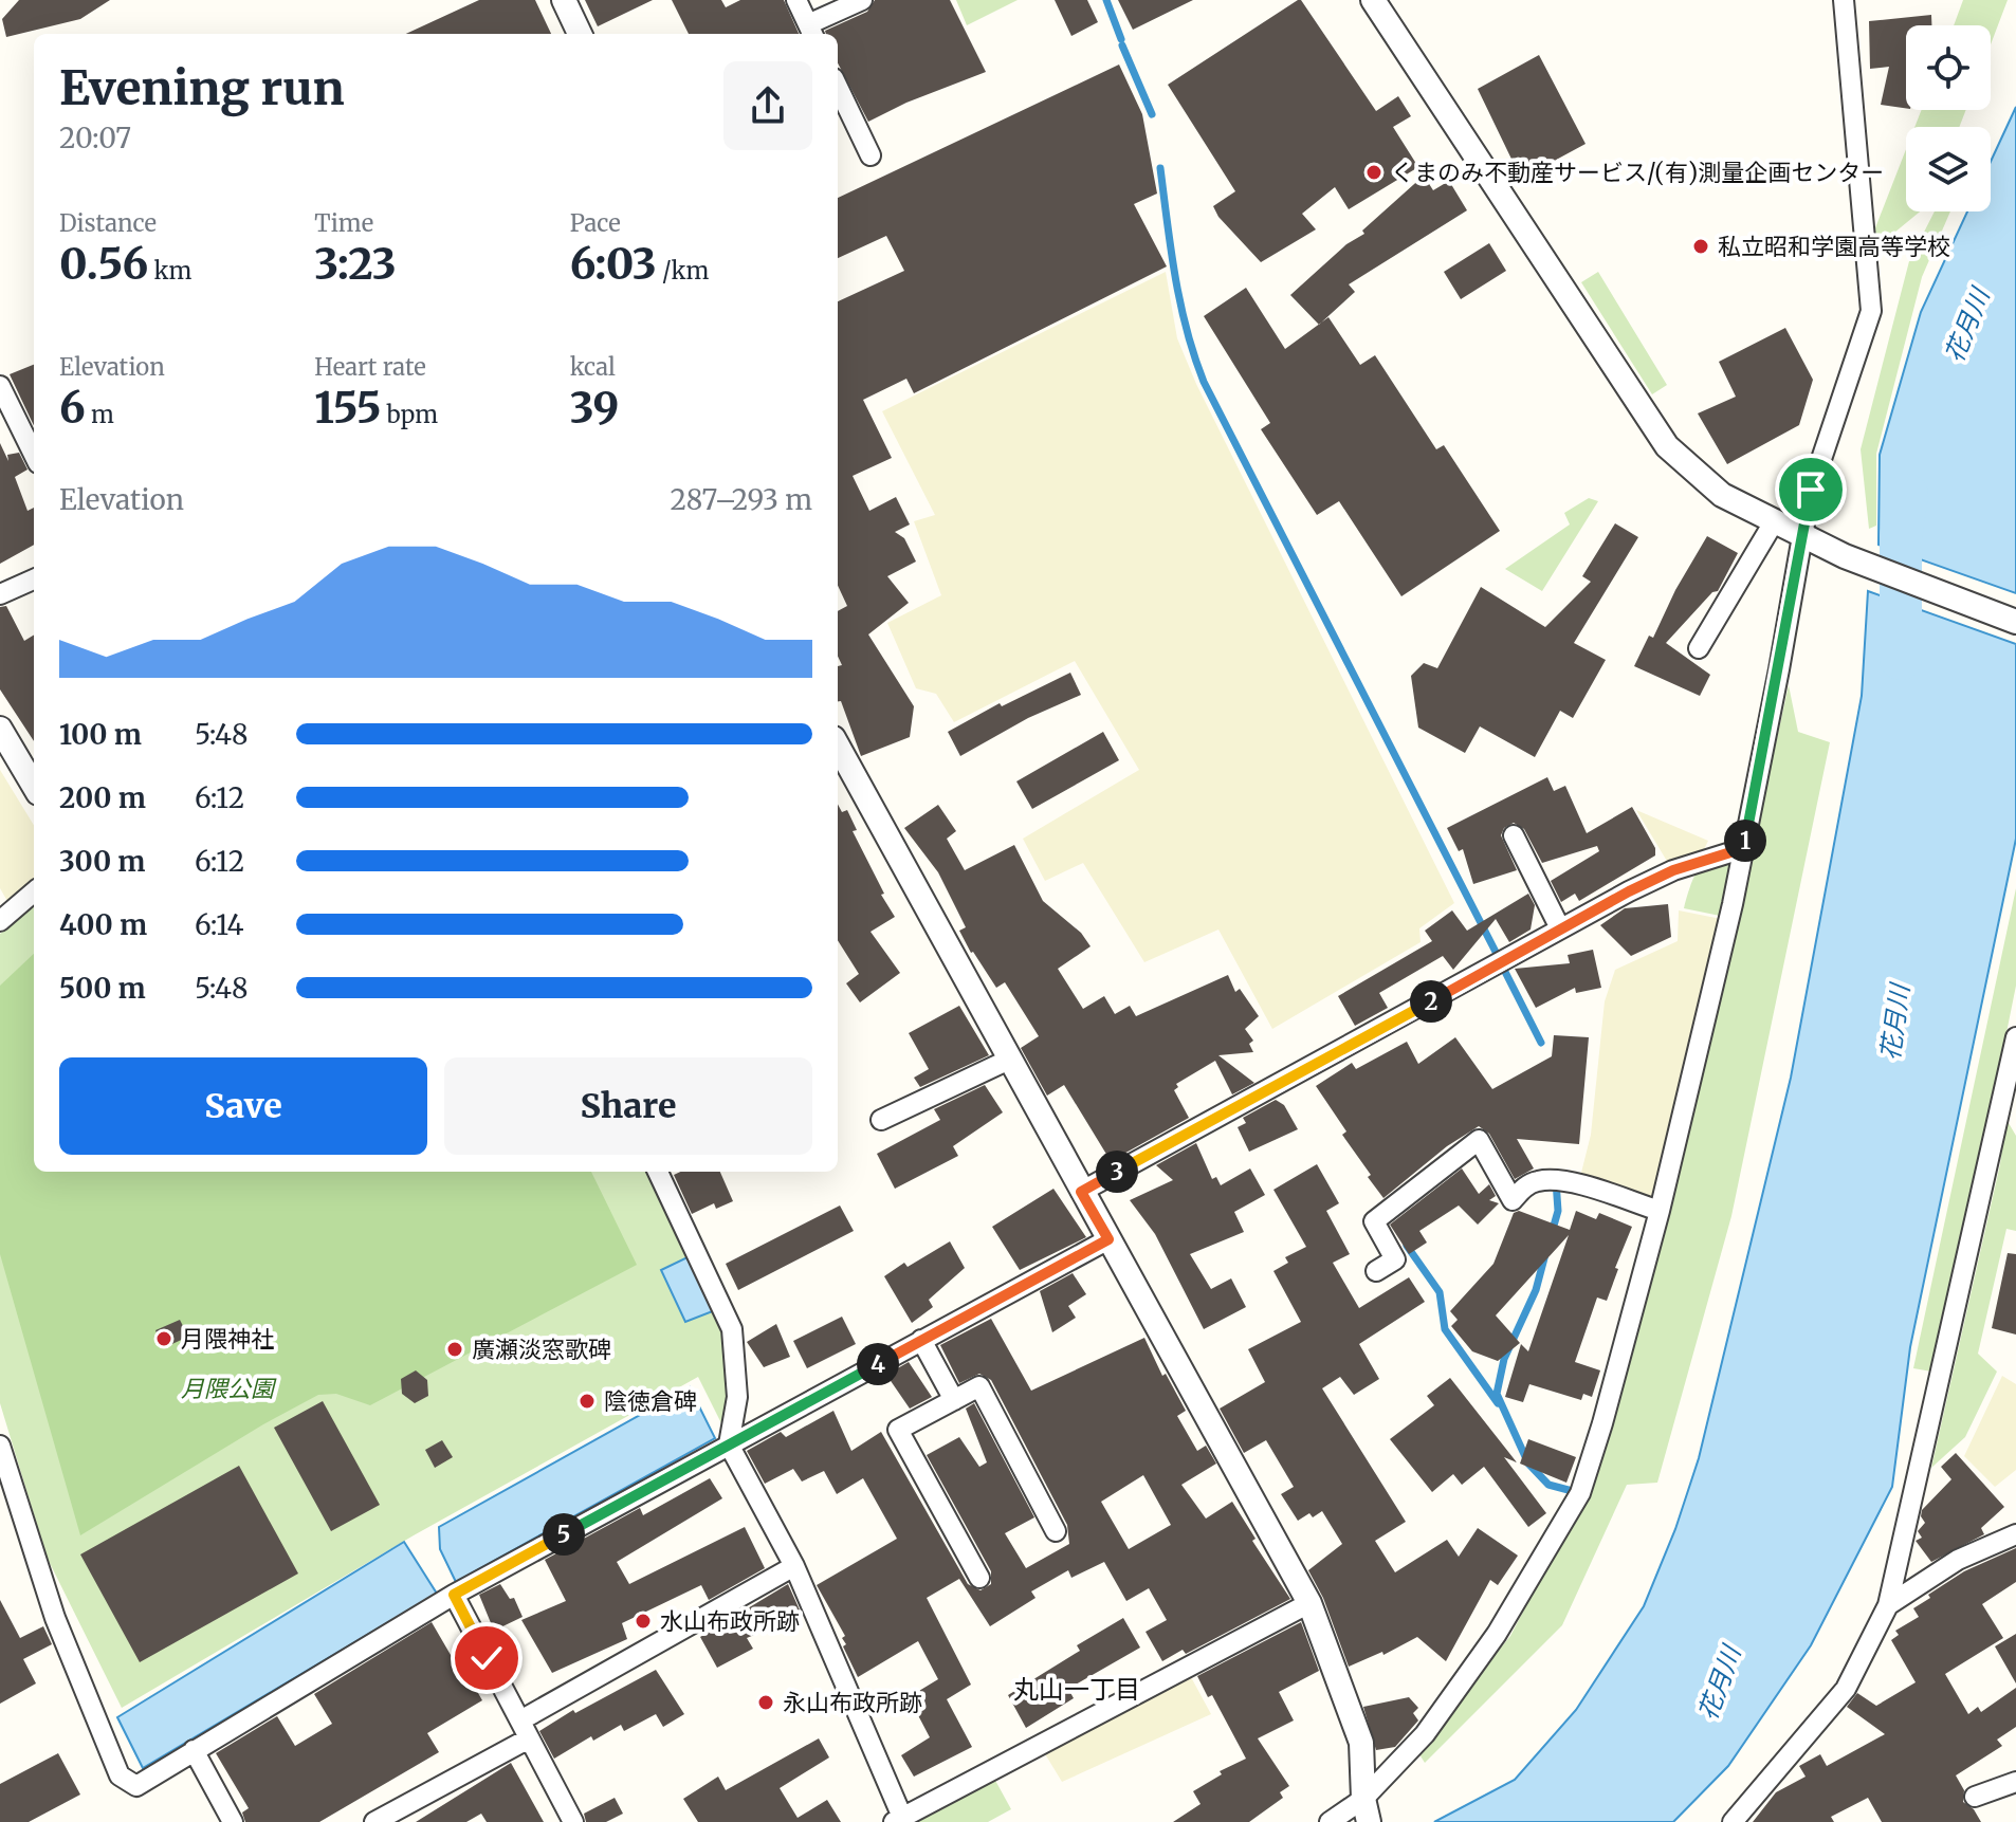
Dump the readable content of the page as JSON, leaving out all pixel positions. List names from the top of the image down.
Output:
{
  "districts": ["丸山一丁目"],
  "water": ["花月川"],
  "parks": ["月隈公園"],
  "places": [
    "くまのみ不動産サービス/(有)測量企画センター",
    "私立昭和学園高等学校",
    "月隈神社",
    "廣瀬淡窓歌碑",
    "陰徳倉碑",
    "水山布政所跡",
    "永山布政所跡"
  ],
  "page": {
    "heading": ["Evening run", "20:07"],
    "stats": [
      ["Distance", "0.56 km"],
      ["Time", "3:23"],
      ["Pace", "6:03 /km"],
      ["Elevation", "6 m"],
      ["Heart rate", "155 bpm"],
      ["kcal", "39"]
    ],
    "chart": ["Elevation", "287–293 m"],
    "list": [
      {
        "name": "100 m",
        "note": "5:48"
      },
      {
        "name": "200 m",
        "note": "6:12"
      },
      {
        "name": "300 m",
        "note": "6:12"
      },
      {
        "name": "400 m",
        "note": "6:14"
      },
      {
        "name": "500 m",
        "note": "5:48"
      }
    ],
    "pins": [
      "1",
      "2",
      "3",
      "4",
      "5"
    ],
    "buttons": ["Save", "Share"]
  }
}
